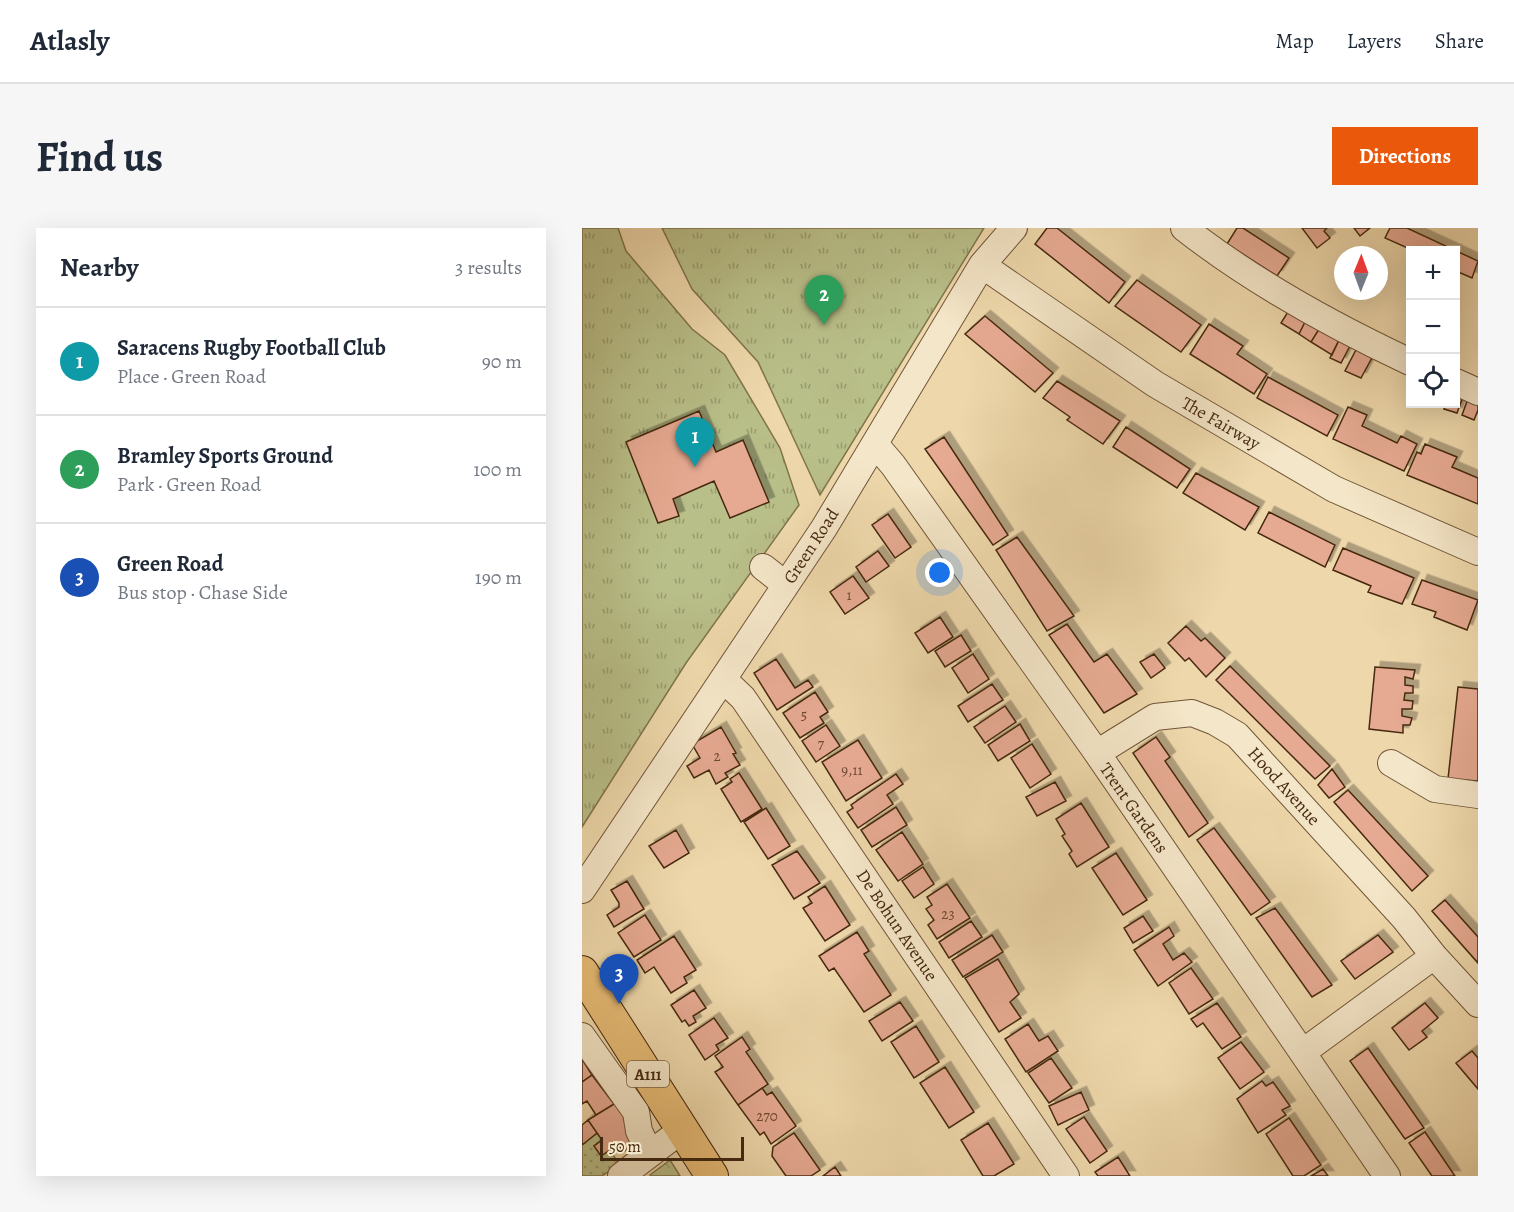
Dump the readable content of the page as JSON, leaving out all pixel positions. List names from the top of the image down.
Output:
{
  "streets": {
    "main road": ["A111"],
    "street": [
      "The Fairway",
      "Green Road",
      "Hood Avenue",
      "Trent Gardens",
      "De Bohun Avenue"
    ]
  },
  "crossings": [
    ["The Fairway", "Green Road"],
    ["Green Road", "Trent Gardens"],
    ["Green Road", "De Bohun Avenue"],
    ["Hood Avenue", "Trent Gardens"]
  ],
  "house_numbers": [
    "1",
    "5",
    "7",
    "2",
    "9,11",
    "23",
    "270"
  ],
  "scale_bar": "50 m",
  "north": "top",
  "page": {
    "header": "Atlasly",
    "nav": ["Map", "Layers", "Share"],
    "buttons": "Directions",
    "title": "Find us",
    "heading": ["Nearby", "3 results"],
    "map_buttons": ["+", "−"],
    "pins": ["2", "1", "3"],
    "list": [
      {
        "mark": "1",
        "name": "Saracens Rugby Football Club",
        "note": "Place · Green Road",
        "value": "90 m"
      },
      {
        "mark": "2",
        "name": "Bramley Sports Ground",
        "note": "Park · Green Road",
        "value": "100 m"
      },
      {
        "mark": "3",
        "name": "Green Road",
        "note": "Bus stop · Chase Side",
        "value": "190 m"
      }
    ],
    "scale": "50 m"
  }
}
